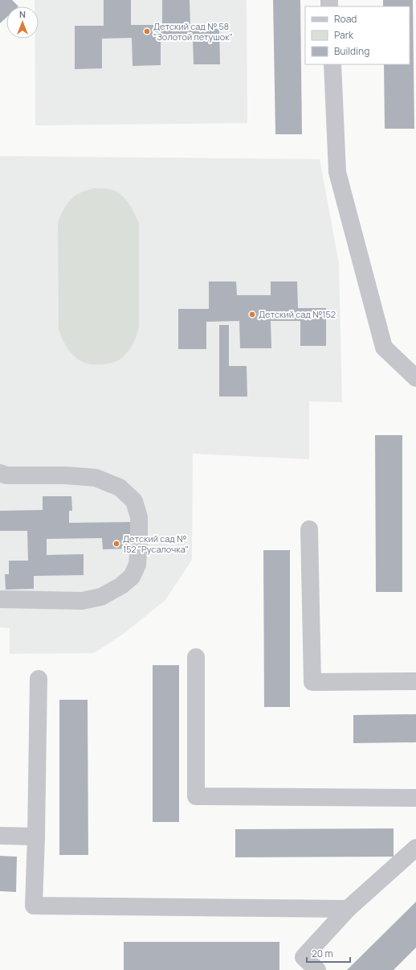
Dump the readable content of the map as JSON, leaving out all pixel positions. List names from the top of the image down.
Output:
{
  "places": ["Детский сад № 58 \"Золотой петушок\"", "Детский сад №152", "Детский сад № 152 \"Русалочка\""],
  "legend": ["Road", "Park", "Building"],
  "scale_bar": "20 m",
  "north": "top"
}
